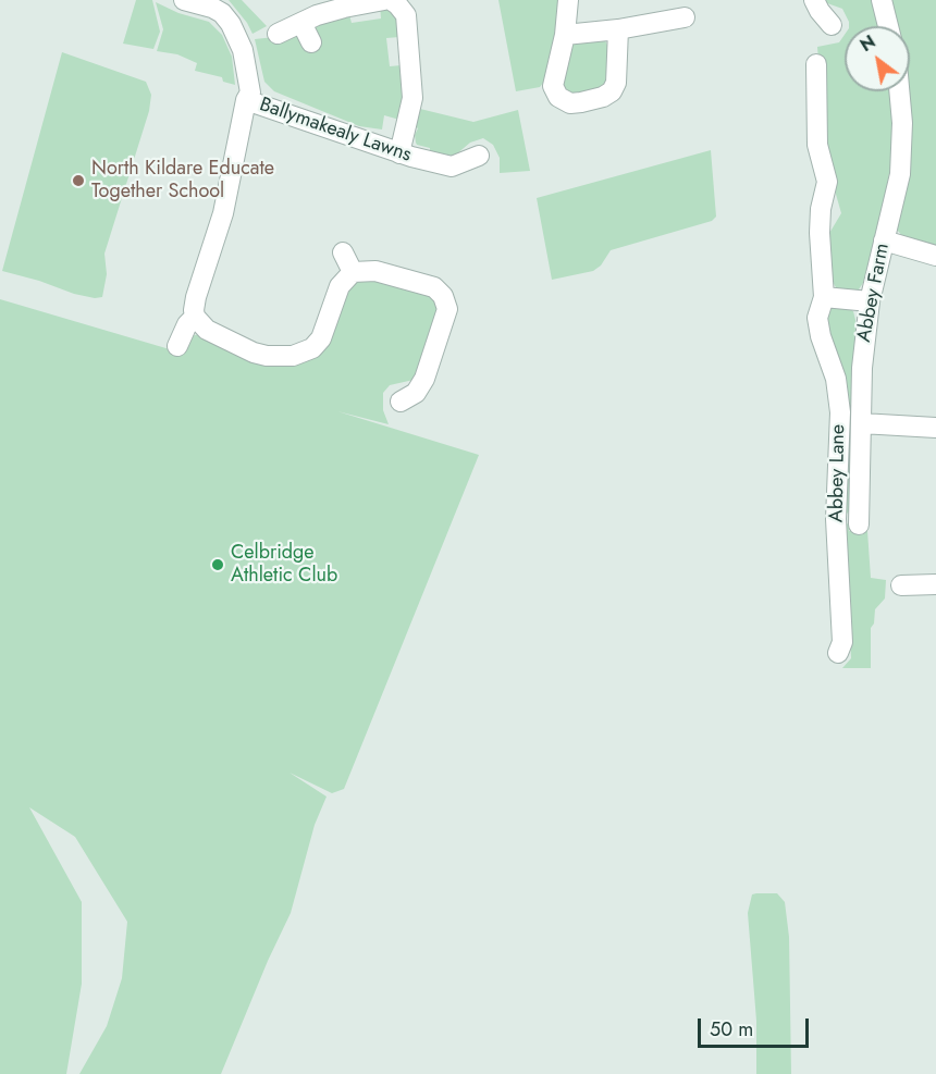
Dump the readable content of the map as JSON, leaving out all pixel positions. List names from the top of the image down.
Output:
{
  "streets": {
    "street": ["Ballymakealy Lawns", "Abbey Farm", "Abbey Lane"]
  },
  "places": ["North Kildare Educate Together School", "Celbridge Athletic Club"],
  "scale_bar": "50 m",
  "north": "top left"
}
